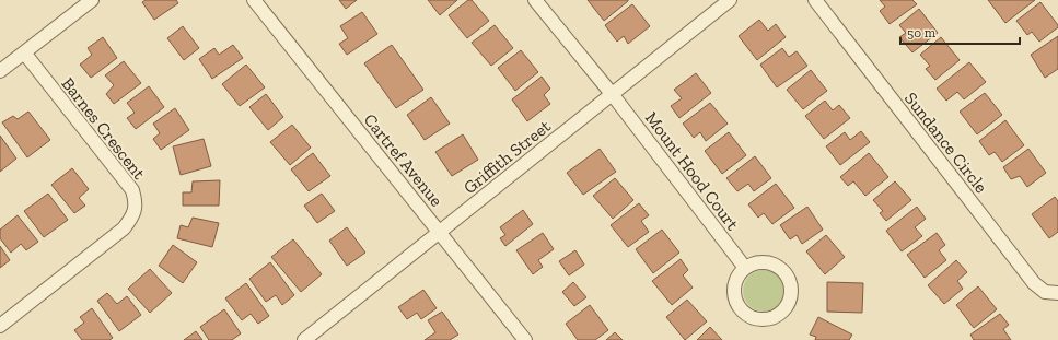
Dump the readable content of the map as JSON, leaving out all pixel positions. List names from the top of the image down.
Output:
{
  "streets": {
    "street": [
      "Barnes Crescent",
      "Sundance Circle",
      "Griffith Street",
      "Cartref Avenue",
      "Mount Hood Court"
    ]
  },
  "crossings": [
    ["Griffith Street", "Cartref Avenue"],
    ["Griffith Street", "Mount Hood Court"]
  ],
  "scale_bar": "50 m"
}
